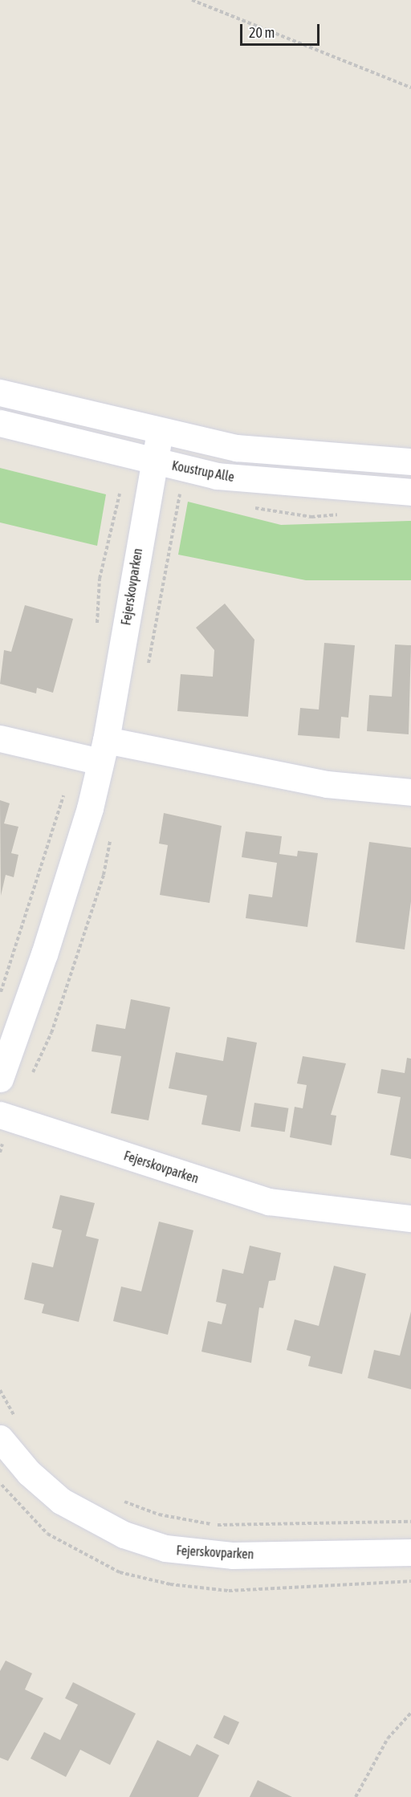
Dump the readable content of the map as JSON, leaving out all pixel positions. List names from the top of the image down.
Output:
{
  "streets": {
    "street": ["Koustrup Alle", "Fejerskovparken"]
  },
  "crossings": [
    ["Koustrup Alle", "Fejerskovparken"]
  ],
  "scale_bar": "20 m"
}
